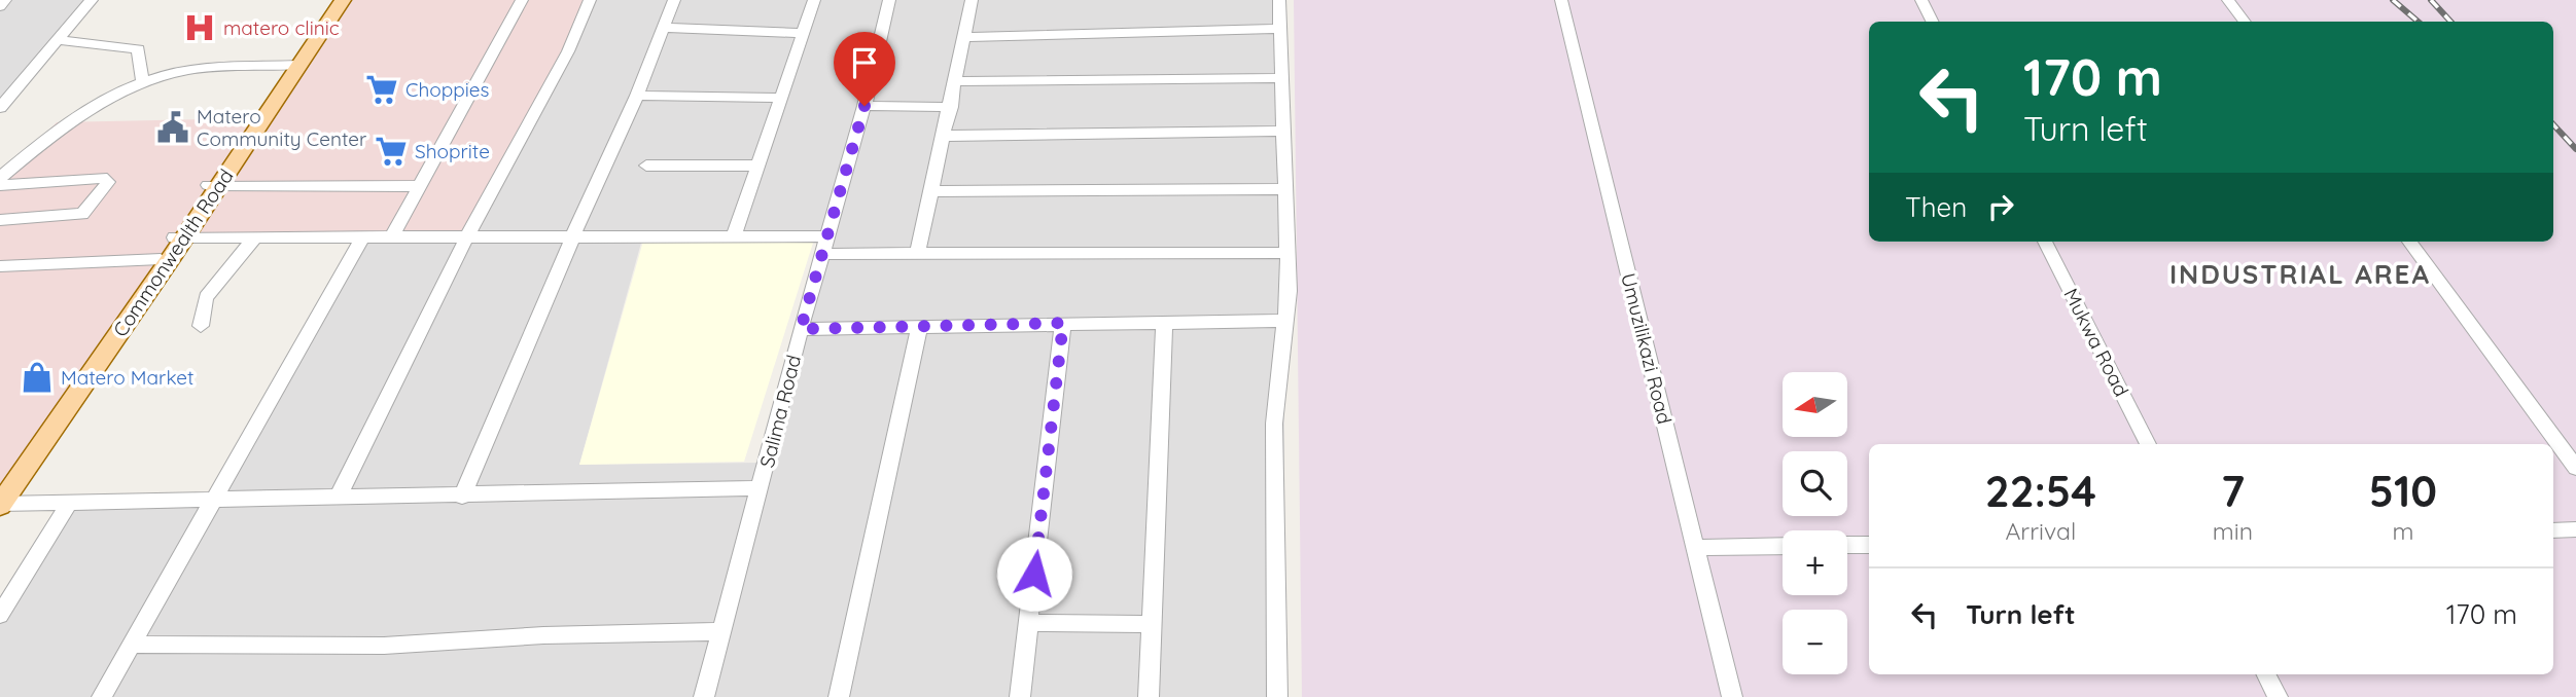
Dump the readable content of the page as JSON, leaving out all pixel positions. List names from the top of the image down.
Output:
{
  "streets": {
    "main road": ["Commonwealth Road"],
    "street": ["Mukwa Road", "Umuzilikazi Road", "Salima Road"]
  },
  "districts": ["INDUSTRIAL AREA"],
  "places": {
    "hospital": ["matero clinic"],
    "supermarket": ["Choppies", "Shoprite"],
    "public building": ["Matero Community Center"],
    "shop": ["Matero Market"]
  },
  "north": "left",
  "page": {
    "turn": ["170 m", "Turn left"],
    "then": "Then",
    "map_buttons": ["+", "−"],
    "eta": [
      "22:54",
      "Arrival",
      "7",
      "min",
      "510",
      "m"
    ],
    "list": [
      {
        "name": "Turn left",
        "value": "170 m"
      }
    ]
  }
}
